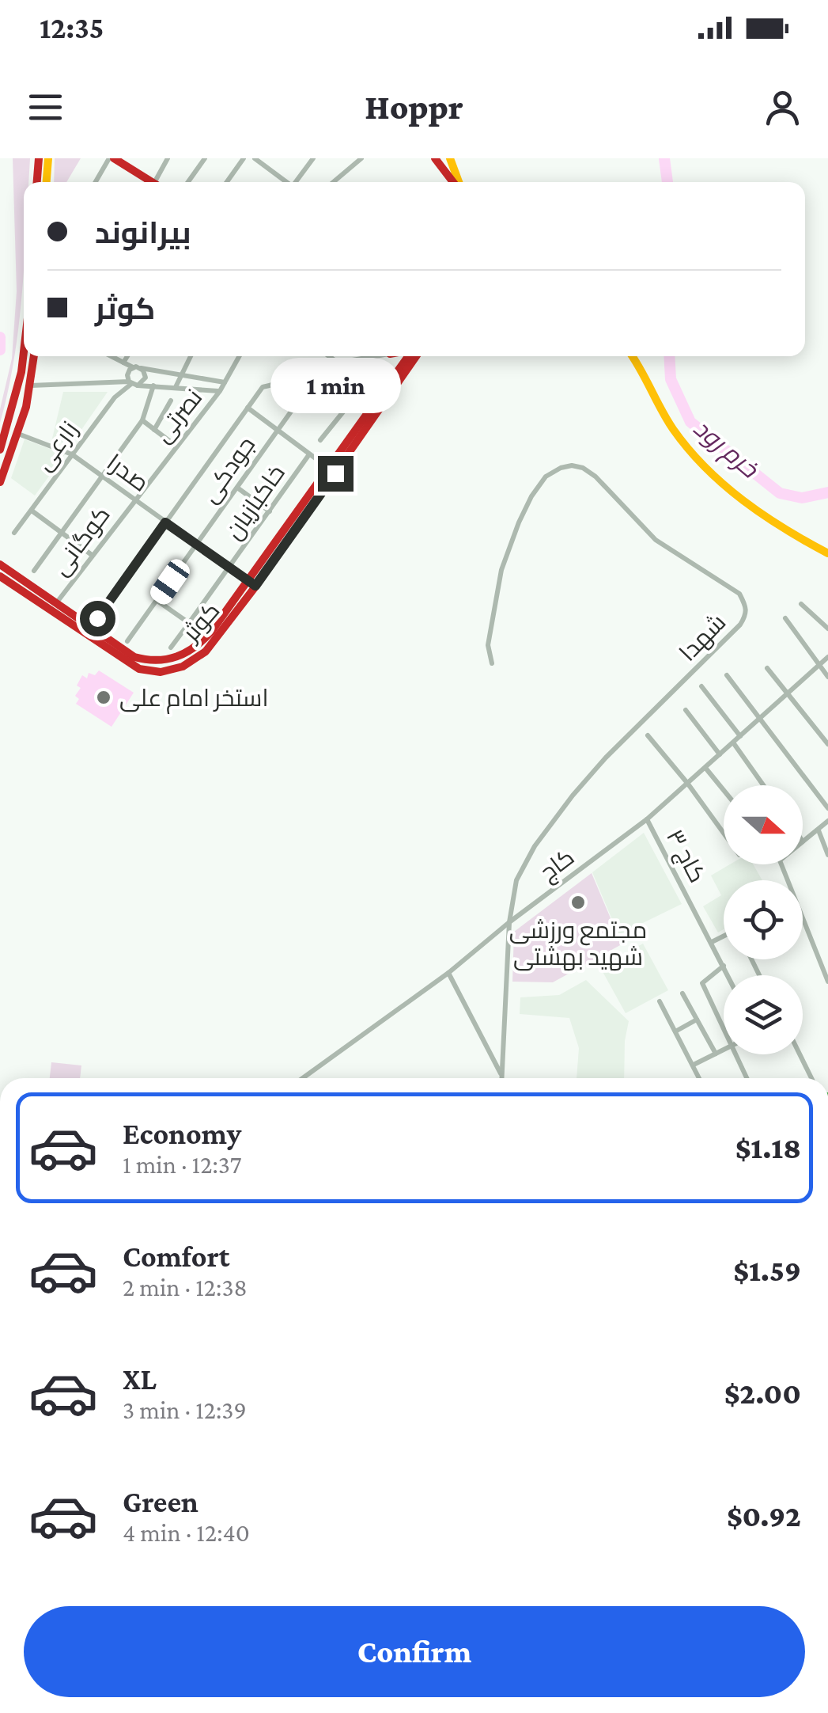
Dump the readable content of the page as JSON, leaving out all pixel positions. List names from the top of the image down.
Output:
{
  "streets": {
    "main road": ["کوثر"],
    "street": [
      "نصرتی",
      "زارعی",
      "جودکی",
      "صدرا",
      "خاکبازیان",
      "کوگانی",
      "شهدا",
      "کاج ۳",
      "کاج"
    ]
  },
  "crossings": [
    ["نصرتی", "صدرا"],
    ["نصرتی", "کوگانی"],
    ["زارعی", "صدرا"],
    ["جودکی", "صدرا"],
    ["صدرا", "خاکبازیان"],
    ["صدرا", "کوگانی"],
    ["صدرا", "کوثر"],
    ["کوگانی", "کوثر"],
    ["شهدا", "کاج"],
    ["کاج ۳", "کاج"]
  ],
  "water": ["خرم رود"],
  "places": ["استخر امام علی", "مجتمع ورزشی شهید بهشتی"],
  "north": "right",
  "page": {
    "status": "12:35",
    "header": "Hoppr",
    "banner": ["بیرانوند", "کوثر"],
    "bubble": "1 min",
    "list": [
      {
        "name": "Economy",
        "note": "1 min · 12:37",
        "value": "$1.18"
      },
      {
        "name": "Comfort",
        "note": "2 min · 12:38",
        "value": "$1.59"
      },
      {
        "name": "XL",
        "note": "3 min · 12:39",
        "value": "$2.00"
      },
      {
        "name": "Green",
        "note": "4 min · 12:40",
        "value": "$0.92"
      }
    ],
    "buttons": "Confirm"
  }
}
